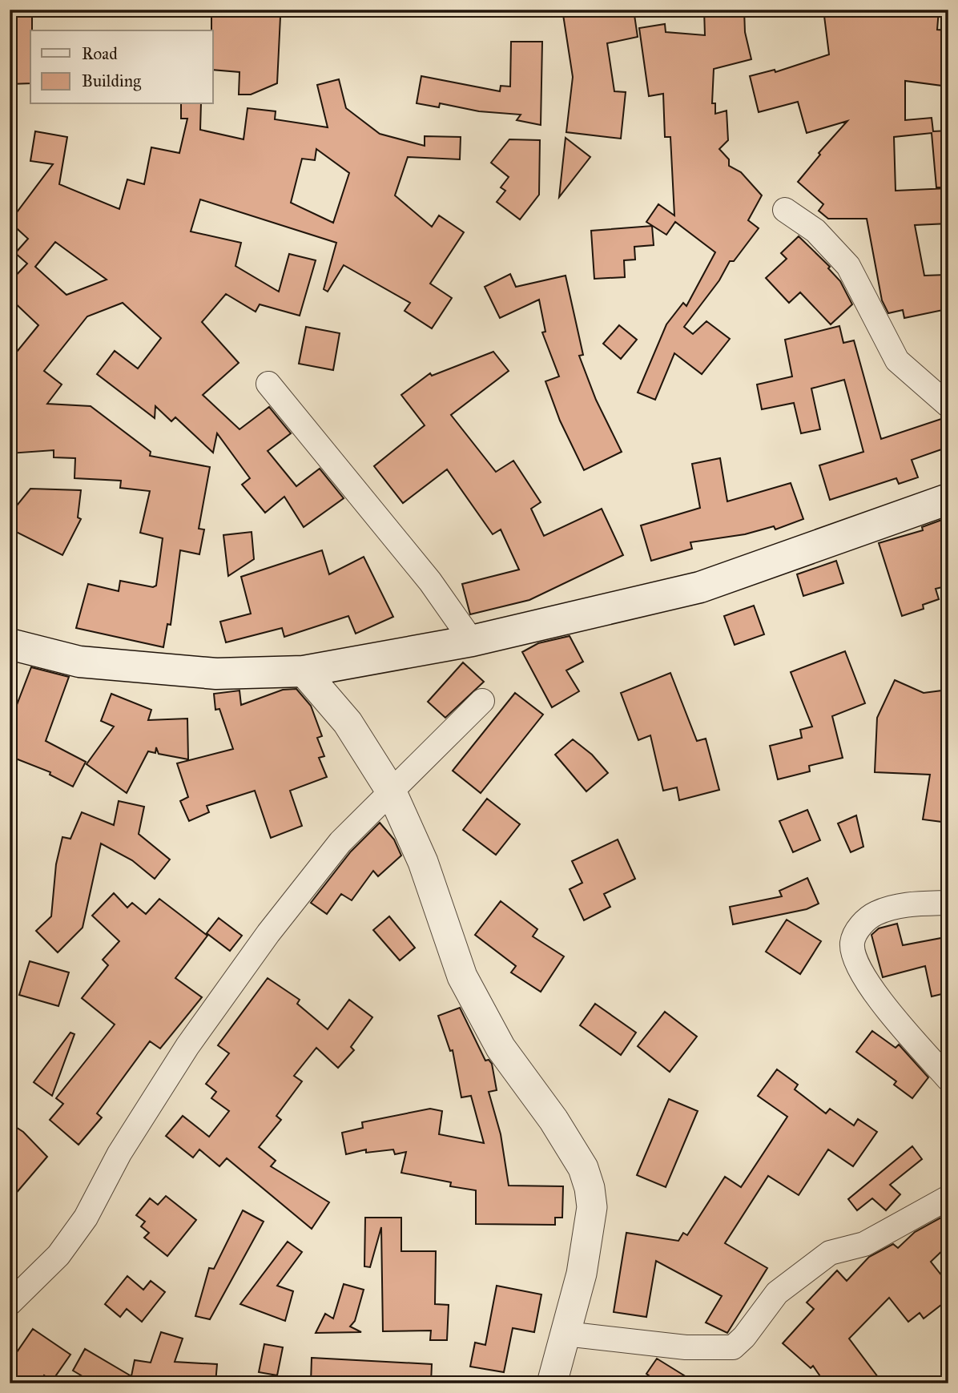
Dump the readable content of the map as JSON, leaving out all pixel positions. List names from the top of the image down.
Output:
{
  "legend": ["Road", "Building"]
}
